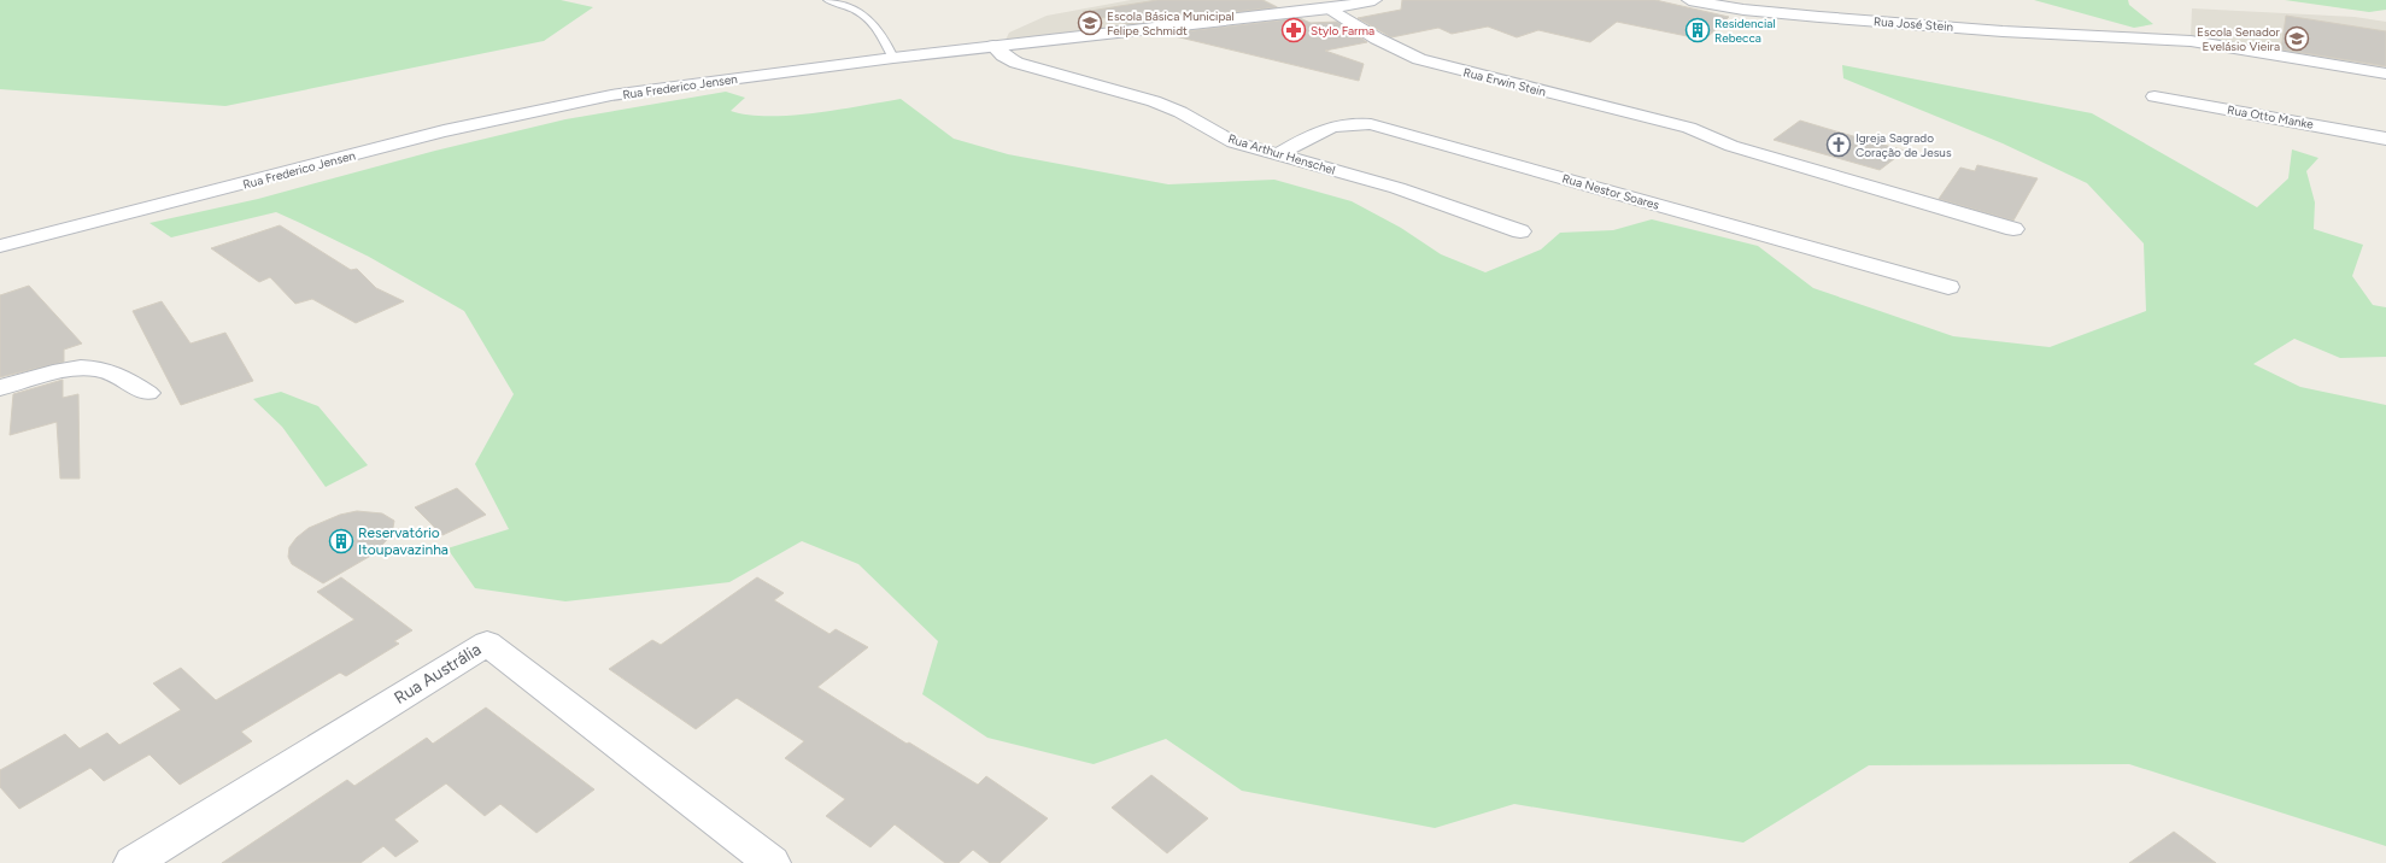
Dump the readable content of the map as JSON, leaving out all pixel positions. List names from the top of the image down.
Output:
{
  "streets": {
    "street": [
      "Rua José Stein",
      "Rua Erwin Stein",
      "Rua Frederico Jensen",
      "Rua Otto Manke",
      "Rua Arthur Henschel",
      "Rua Nestor Soares",
      "Rua Austrália"
    ]
  },
  "crossings": [
    ["Rua Erwin Stein", "Rua Frederico Jensen"],
    ["Rua Frederico Jensen", "Rua Arthur Henschel"],
    ["Rua Arthur Henschel", "Rua Nestor Soares"]
  ],
  "places": {
    "school or university": ["Escola Básica Municipal Felipe Schmidt", "Escola Senador Evelásio Vieira"],
    "pharmacy": ["Stylo Farma"],
    "building": ["Residencial Rebecca", "Reservatório Itoupavazinha"],
    "church": ["Igreja Sagrado Coração de Jesus"]
  }
}
